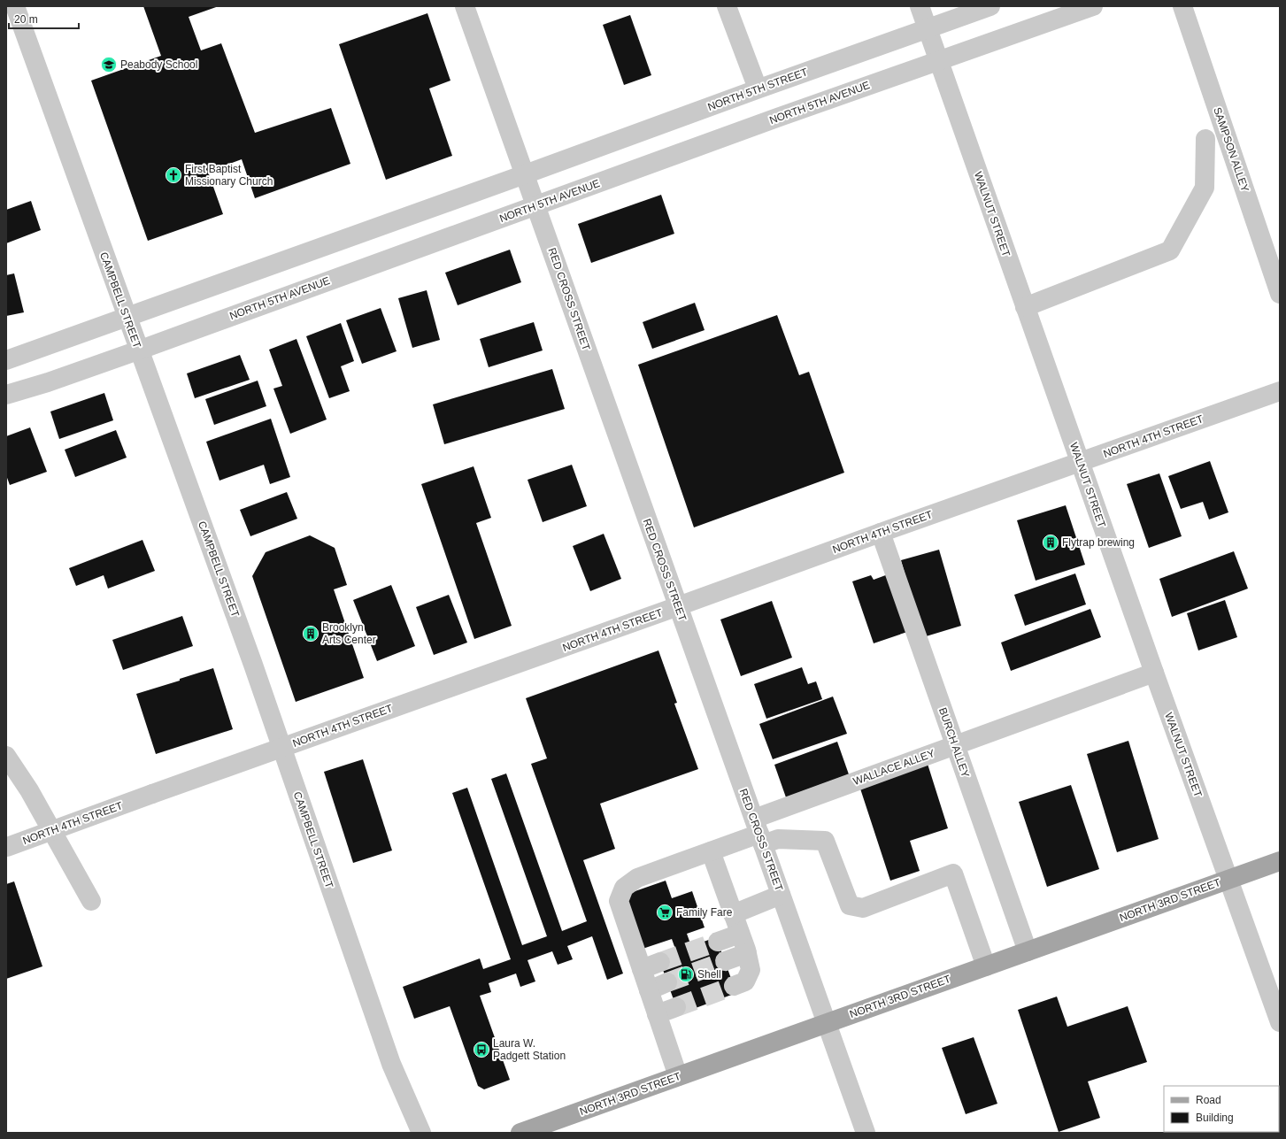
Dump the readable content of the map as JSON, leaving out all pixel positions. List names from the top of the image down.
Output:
{
  "streets": {
    "main road": ["NORTH 3RD STREET"],
    "street": [
      "NORTH 5TH STREET",
      "NORTH 5TH AVENUE",
      "SAMPSON ALLEY",
      "WALNUT STREET",
      "RED CROSS STREET",
      "CAMPBELL STREET",
      "NORTH 4TH STREET",
      "BURCH ALLEY",
      "WALLACE ALLEY"
    ]
  },
  "crossings": [
    ["NORTH 5TH STREET", "WALNUT STREET"],
    ["NORTH 5TH STREET", "RED CROSS STREET"],
    ["NORTH 5TH AVENUE", "WALNUT STREET"],
    ["NORTH 5TH AVENUE", "RED CROSS STREET"],
    ["NORTH 5TH AVENUE", "CAMPBELL STREET"],
    ["WALNUT STREET", "NORTH 4TH STREET"],
    ["WALNUT STREET", "WALLACE ALLEY"],
    ["WALNUT STREET", "NORTH 3RD STREET"],
    ["RED CROSS STREET", "NORTH 4TH STREET"],
    ["RED CROSS STREET", "WALLACE ALLEY"],
    ["RED CROSS STREET", "NORTH 3RD STREET"],
    ["CAMPBELL STREET", "NORTH 4TH STREET"],
    ["NORTH 4TH STREET", "BURCH ALLEY"],
    ["BURCH ALLEY", "WALLACE ALLEY"],
    ["BURCH ALLEY", "NORTH 3RD STREET"]
  ],
  "places": {
    "school or university": ["Peabody School"],
    "church": ["First Baptist Missionary Church"],
    "building": ["Flytrap brewing", "Brooklyn Arts Center"],
    "supermarket": ["Family Fare"],
    "fuel station": ["Shell"],
    "bus stop": ["Laura W. Padgett Station"]
  },
  "legend": ["Road", "Building"],
  "scale_bar": "20 m"
}
